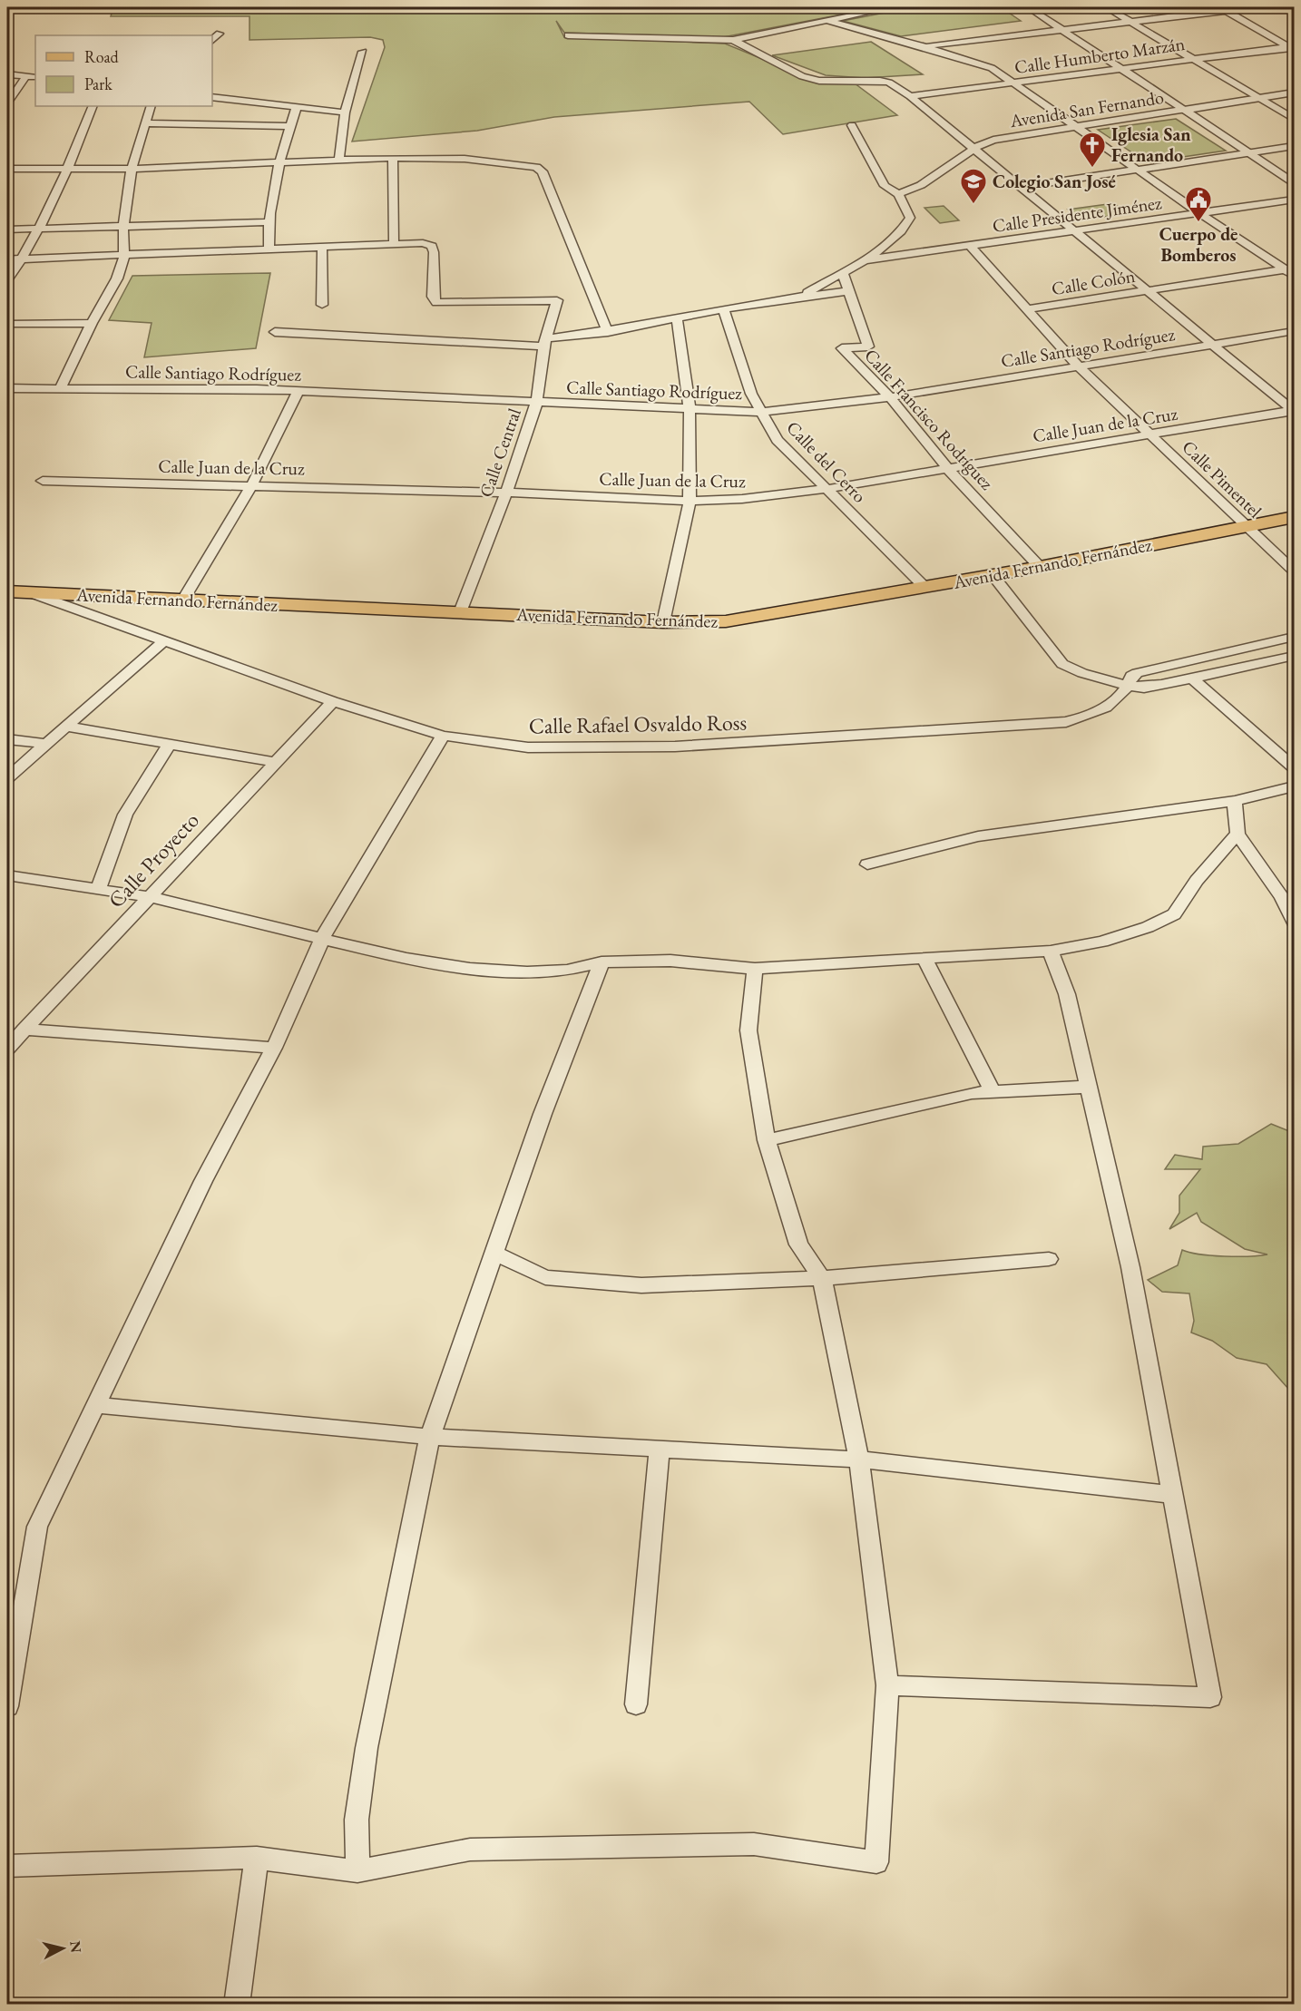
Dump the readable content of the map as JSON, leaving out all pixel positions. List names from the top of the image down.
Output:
{
  "streets": {
    "main road": ["Avenida Fernando Fernández"],
    "street": [
      "Calle Humberto Marzán",
      "Avenida San Fernando",
      "Calle Presidente Jiménez",
      "Calle Colón",
      "Calle Santiago Rodríguez",
      "Calle Francisco Rodríguez",
      "Calle Juan de la Cruz",
      "Calle Central",
      "Calle del Cerro",
      "Calle Pimentel",
      "Calle Rafael Osvaldo Ross",
      "Calle Proyecto"
    ]
  },
  "crossings": [
    ["Calle Presidente Jiménez", "Calle Pimentel"],
    ["Calle Colón", "Calle Pimentel"],
    ["Calle Santiago Rodríguez", "Calle Francisco Rodríguez"],
    ["Calle Santiago Rodríguez", "Calle Central"],
    ["Calle Santiago Rodríguez", "Calle del Cerro"],
    ["Calle Santiago Rodríguez", "Calle Pimentel"],
    ["Calle Francisco Rodríguez", "Calle Juan de la Cruz"],
    ["Calle Francisco Rodríguez", "Avenida Fernando Fernández"],
    ["Calle Juan de la Cruz", "Calle Central"],
    ["Calle Juan de la Cruz", "Calle del Cerro"],
    ["Calle Juan de la Cruz", "Calle Pimentel"],
    ["Calle Central", "Avenida Fernando Fernández"],
    ["Calle del Cerro", "Avenida Fernando Fernández"],
    ["Calle Pimentel", "Avenida Fernando Fernández"],
    ["Avenida Fernando Fernández", "Calle Rafael Osvaldo Ross"],
    ["Calle Rafael Osvaldo Ross", "Calle Proyecto"]
  ],
  "places": {
    "church": ["Iglesia San Fernando"],
    "school or university": ["Colegio San José"],
    "public building": ["Cuerpo de Bomberos"]
  },
  "legend": ["Road", "Park"],
  "north": "right"
}
